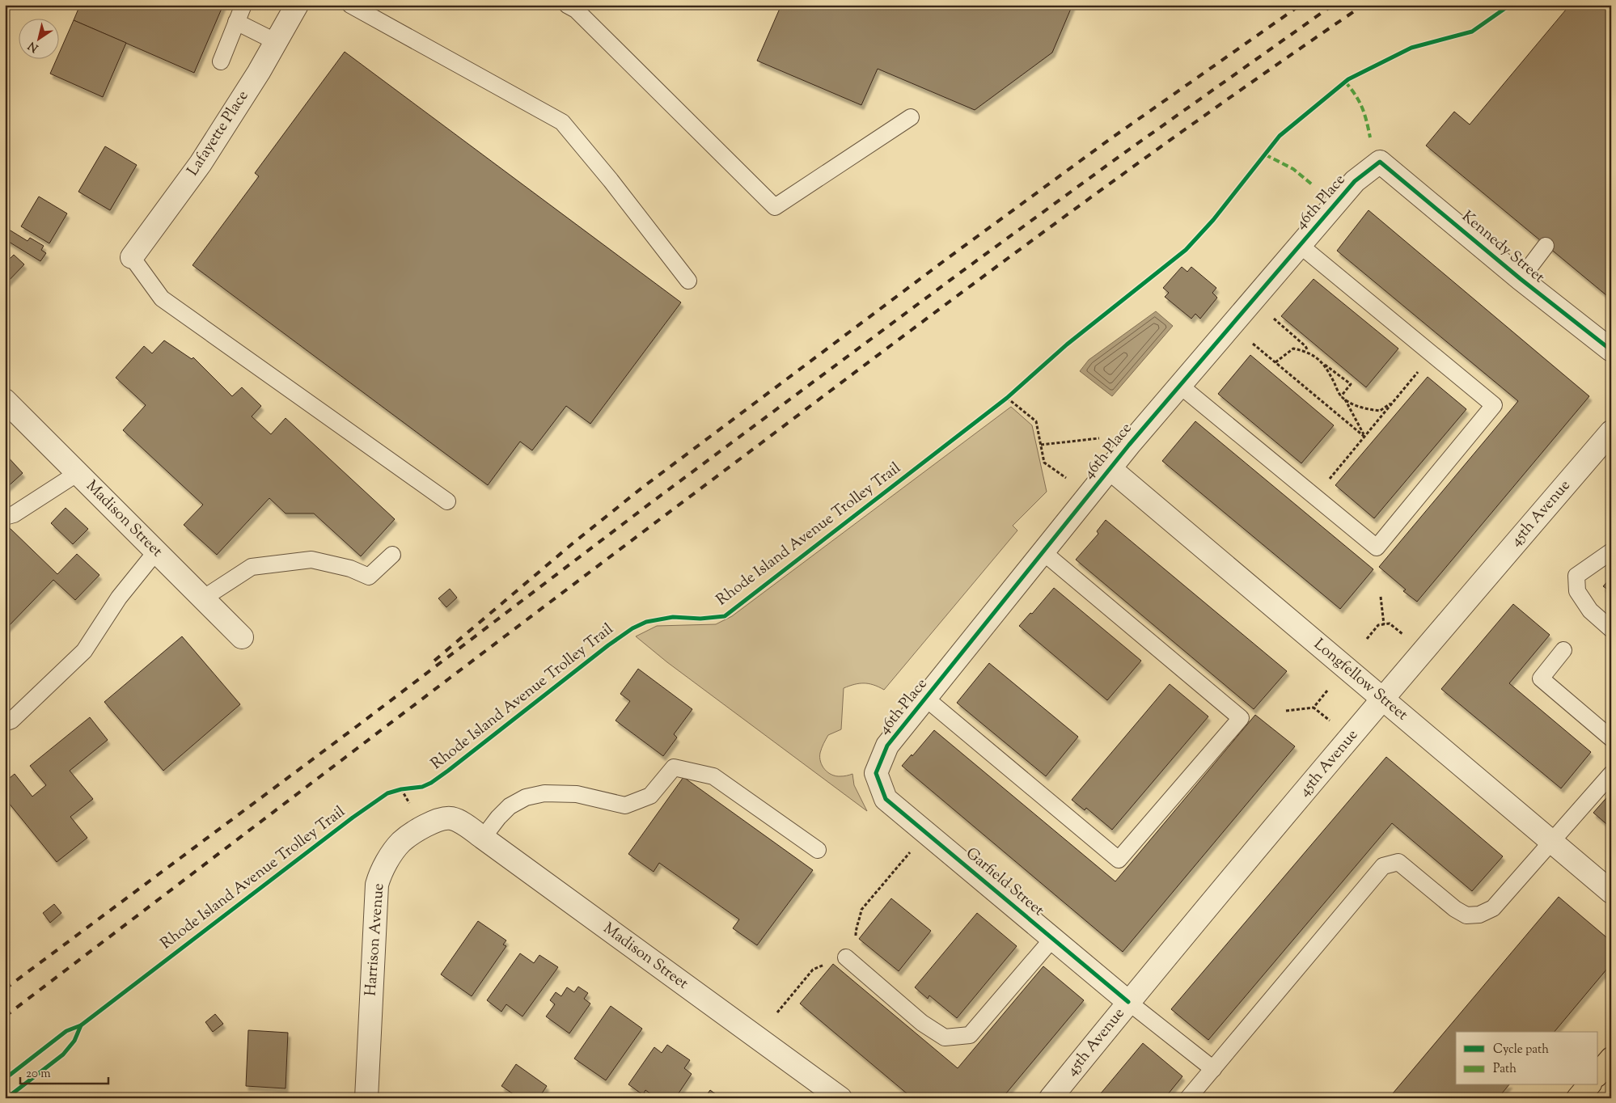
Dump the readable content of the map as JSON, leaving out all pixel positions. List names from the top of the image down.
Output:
{
  "streets": {
    "street": [
      "Lafayette Place",
      "46th Place",
      "Kennedy Street",
      "45th Avenue",
      "Madison Street",
      "Longfellow Street",
      "Garfield Street",
      "Harrison Avenue"
    ],
    "cycle path": ["Rhode Island Avenue Trolley Trail"]
  },
  "crossings": [
    ["46th Place", "Kennedy Street"],
    ["46th Place", "Longfellow Street"],
    ["46th Place", "Garfield Street"],
    ["45th Avenue", "Longfellow Street"],
    ["45th Avenue", "Garfield Street"],
    ["Madison Street", "Harrison Avenue"]
  ],
  "legend": ["Cycle path", "Path"],
  "scale_bar": "20 m",
  "north": "bottom left"
}
